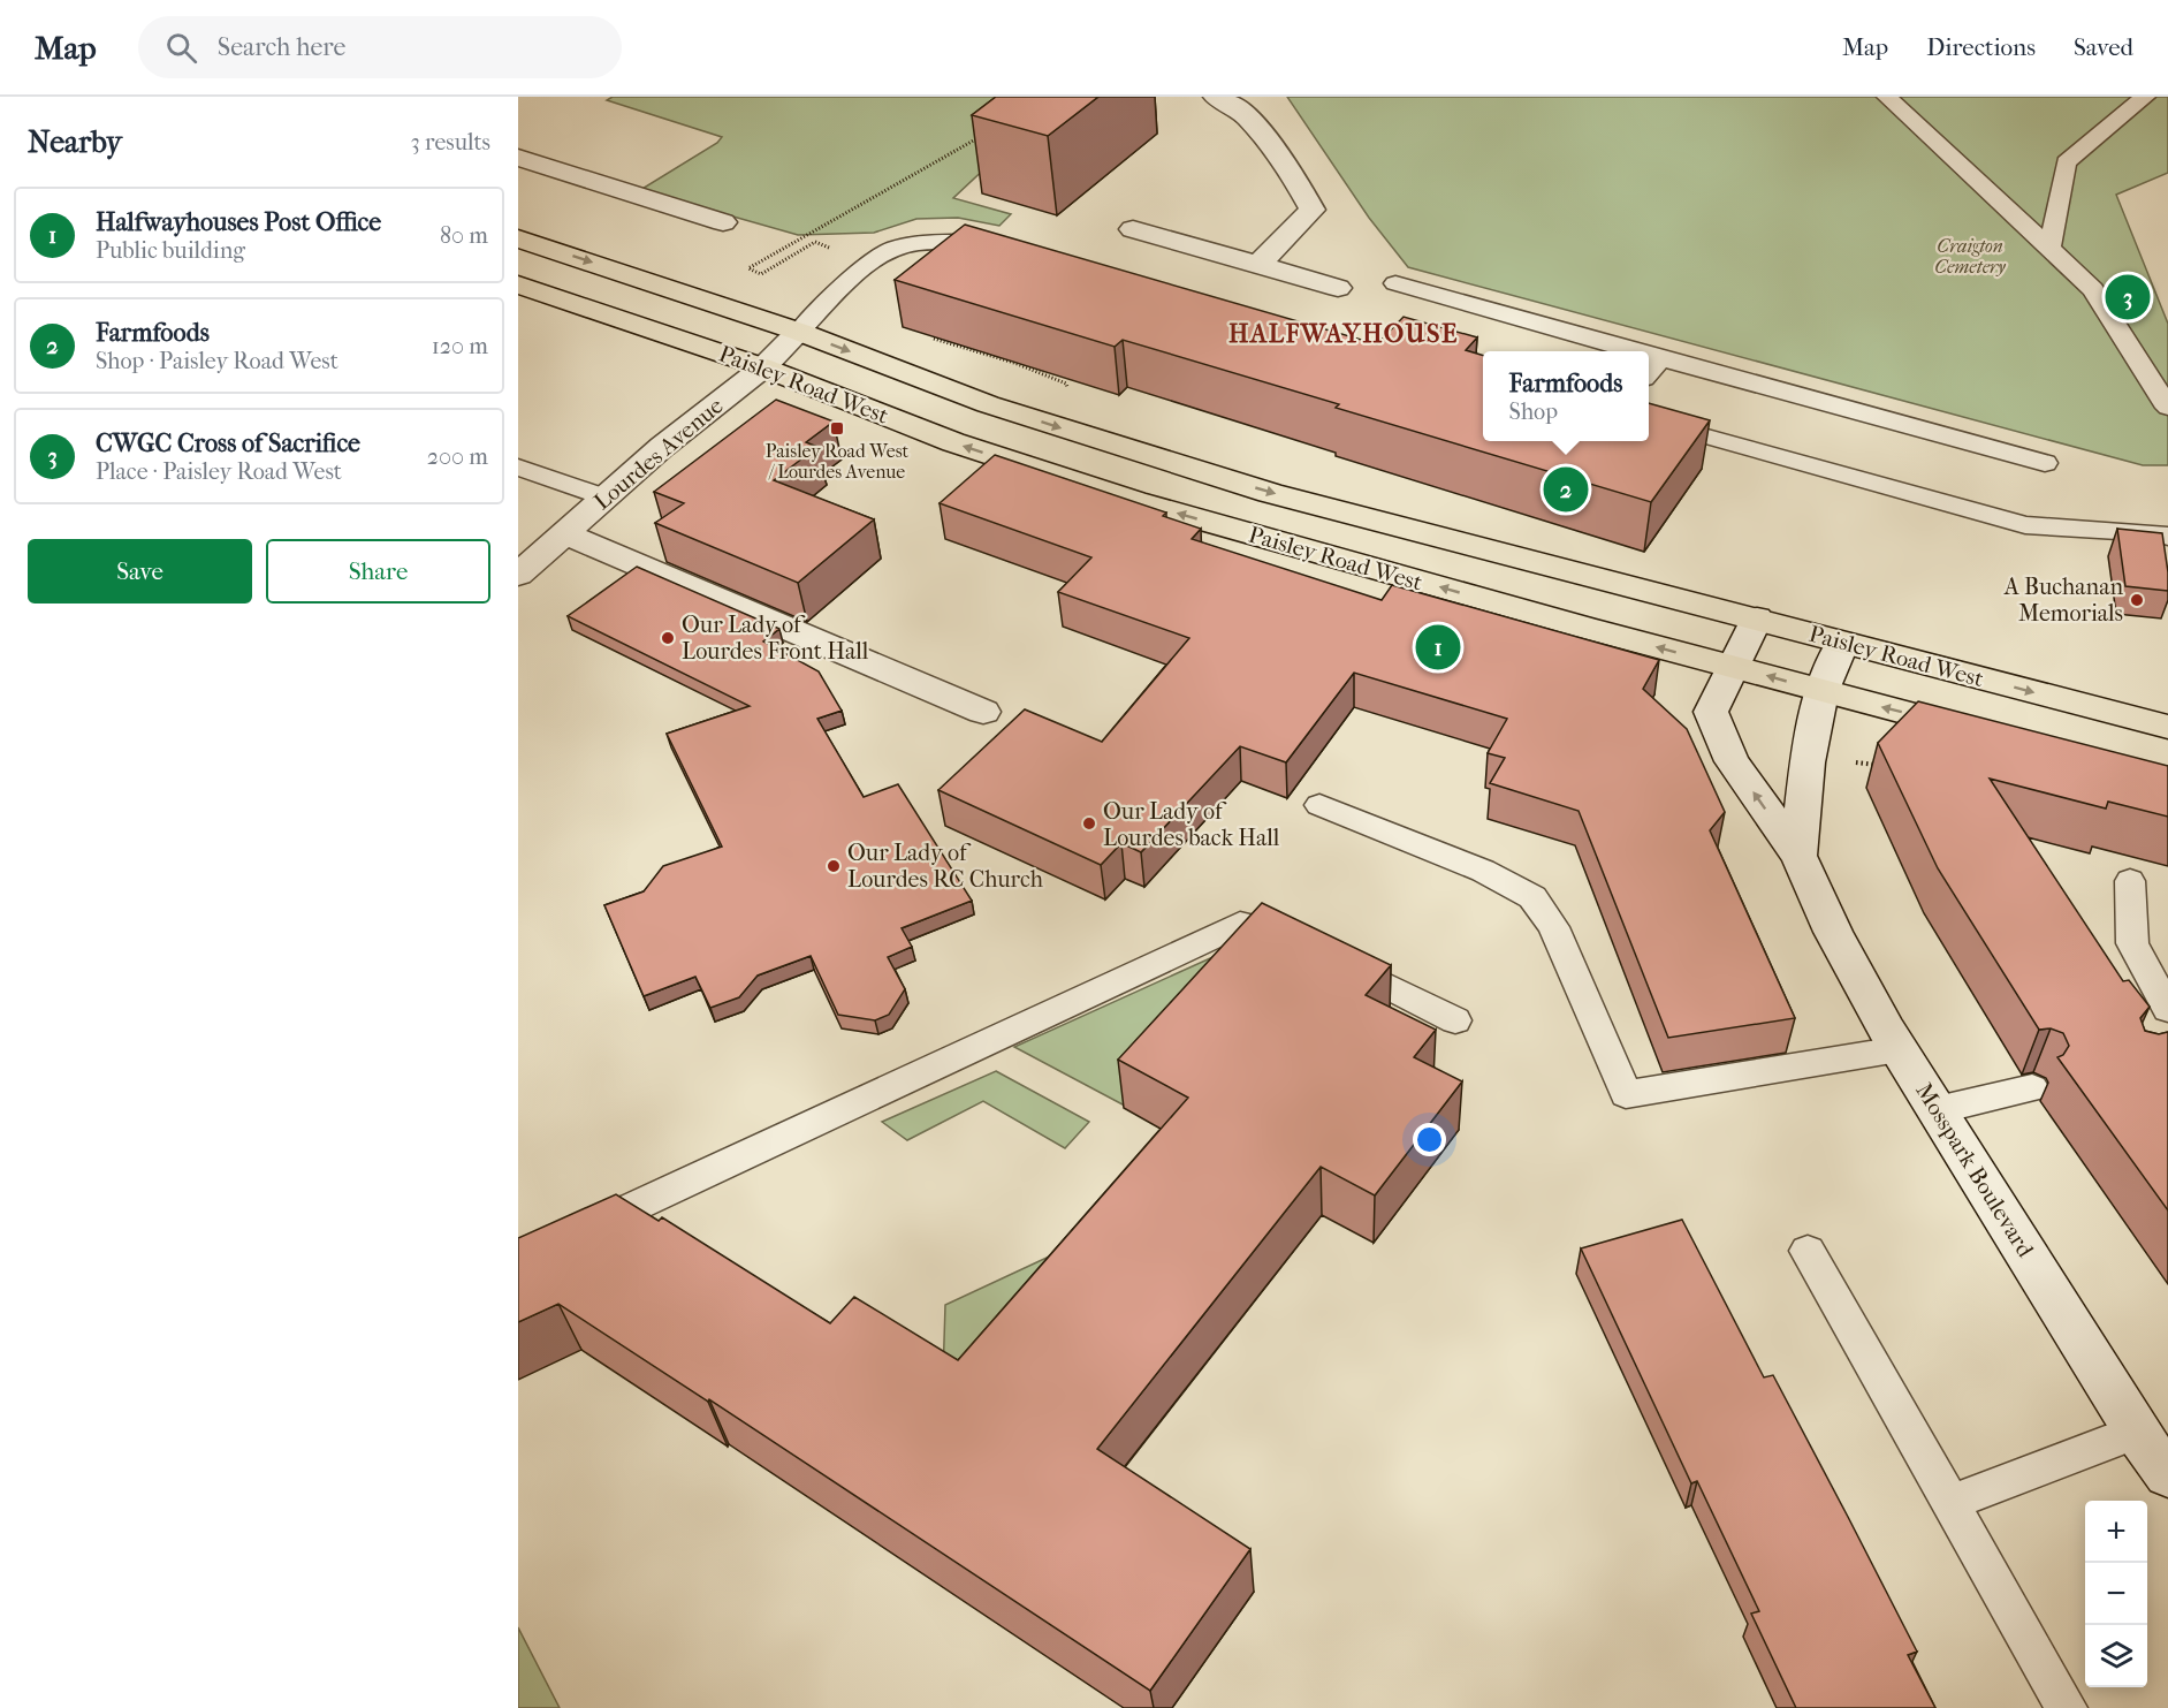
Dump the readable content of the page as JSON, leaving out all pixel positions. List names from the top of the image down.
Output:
{
  "streets": {
    "main road": ["Paisley Road West"],
    "street": ["Lourdes Avenue", "Mosspark Boulevard"]
  },
  "crossings": [
    ["Paisley Road West", "Lourdes Avenue"],
    ["Paisley Road West", "Mosspark Boulevard"]
  ],
  "districts": ["HALFWAYHOUSE"],
  "parks": ["Craigton Cemetery"],
  "places": {
    "transit": ["Paisley Road West / Lourdes Avenue"],
    "other": [
      "A Buchanan Memorials",
      "Our Lady of Lourdes Front Hall",
      "Our Lady of Lourdes back Hall",
      "Our Lady of Lourdes RC Church"
    ]
  },
  "page": {
    "header": "Map",
    "search": "Search here",
    "nav": ["Map", "Directions", "Saved"],
    "heading": ["Nearby", "3 results"],
    "list": [
      {
        "mark": "1",
        "name": "Halfwayhouses Post Office",
        "note": "Public building",
        "value": "80 m"
      },
      {
        "mark": "2",
        "name": "Farmfoods",
        "note": "Shop · Paisley Road West",
        "value": "120 m"
      },
      {
        "mark": "3",
        "name": "CWGC Cross of Sacrifice",
        "note": "Place · Paisley Road West",
        "value": "200 m"
      }
    ],
    "pins": ["3", "2", "1"],
    "popup": ["Farmfoods", "Shop"],
    "buttons": ["Save", "Share"],
    "map_buttons": ["+", "−"]
  }
}
